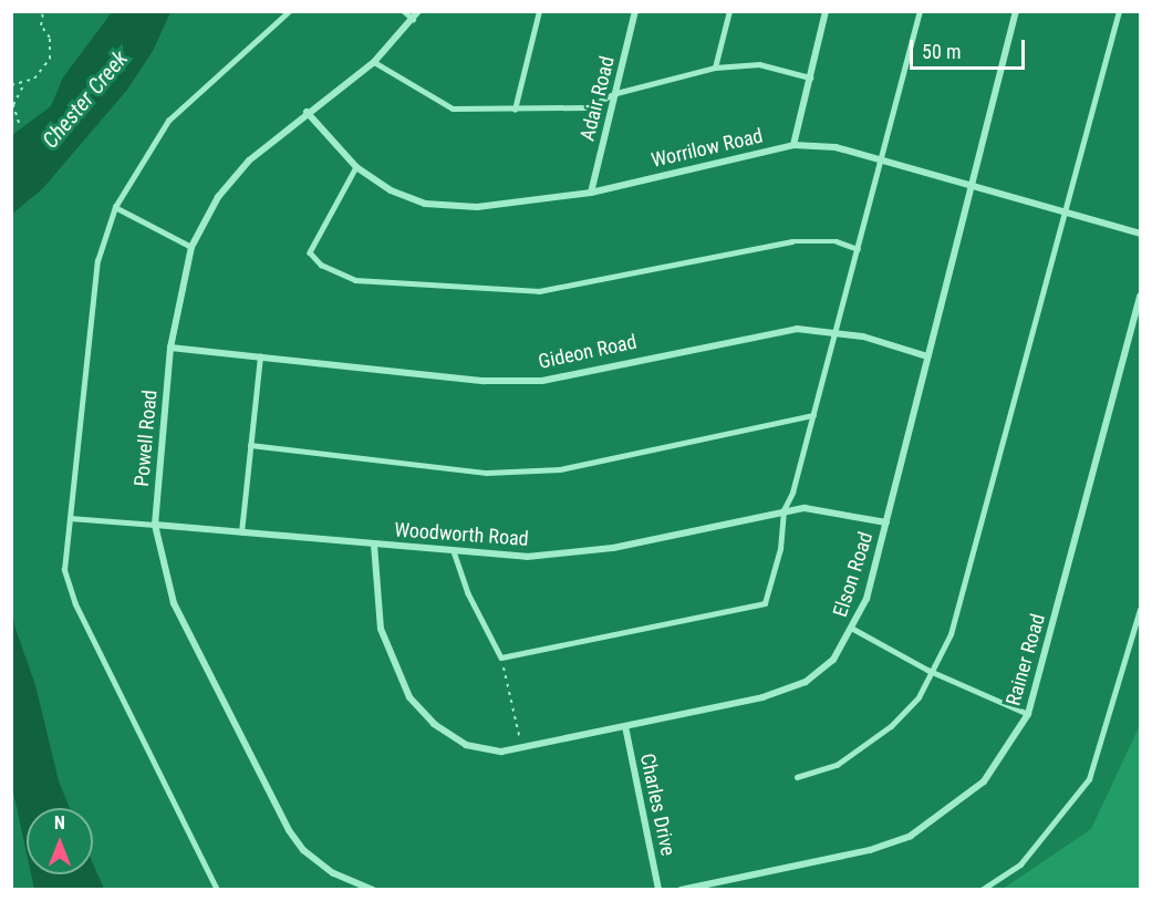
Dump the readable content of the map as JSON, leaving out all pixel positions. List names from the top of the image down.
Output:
{
  "streets": {
    "street": [
      "Adair Road",
      "Worrilow Road",
      "Gideon Road",
      "Powell Road",
      "Woodworth Road",
      "Elson Road",
      "Rainer Road",
      "Charles Drive"
    ]
  },
  "crossings": [
    ["Adair Road", "Worrilow Road"],
    ["Worrilow Road", "Powell Road"],
    ["Worrilow Road", "Elson Road"],
    ["Gideon Road", "Powell Road"],
    ["Gideon Road", "Elson Road"],
    ["Powell Road", "Woodworth Road"],
    ["Woodworth Road", "Elson Road"],
    ["Elson Road", "Charles Drive"]
  ],
  "water": ["Chester Creek"],
  "scale_bar": "50 m",
  "north": "top"
}
